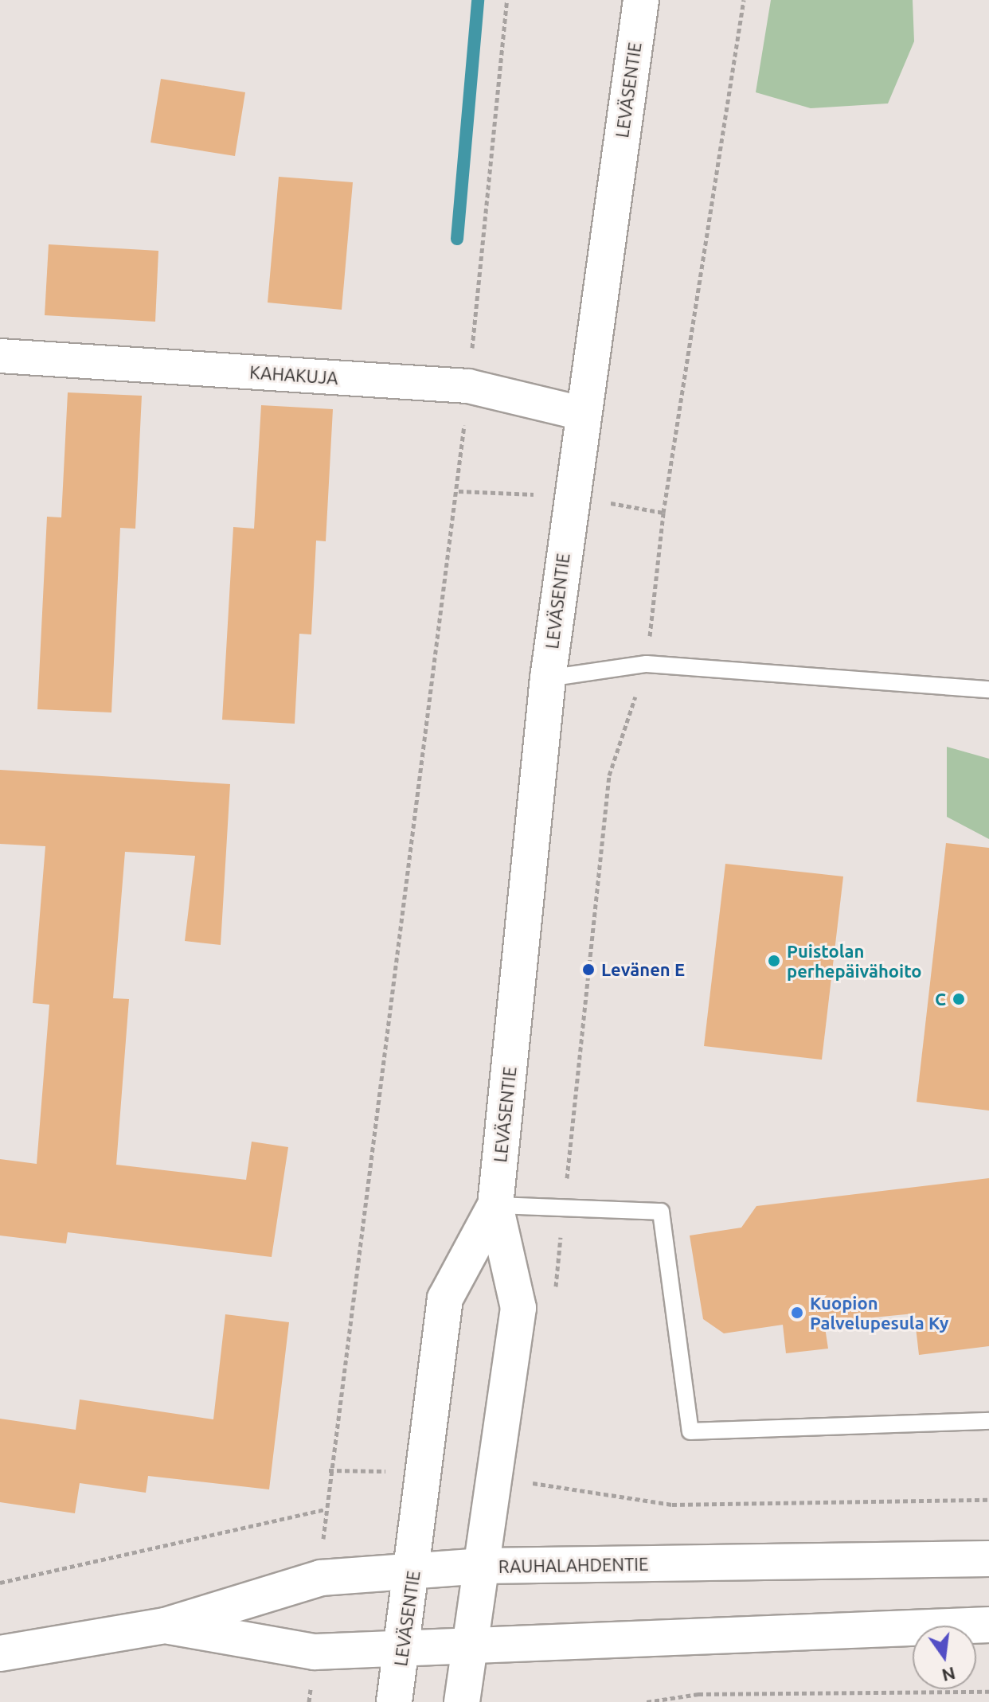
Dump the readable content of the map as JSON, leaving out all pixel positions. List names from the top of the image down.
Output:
{
  "streets": {
    "main road": ["LEVÄSENTIE", "RAUHALAHDENTIE"],
    "street": ["KAHAKUJA"]
  },
  "crossings": [
    ["LEVÄSENTIE", "KAHAKUJA"],
    ["LEVÄSENTIE", "RAUHALAHDENTIE"]
  ],
  "places": [
    "Puistolan perhepäivähoito",
    "Levänen E",
    "C",
    "Kuopion Palvelupesula Ky"
  ],
  "north": "bottom"
}
